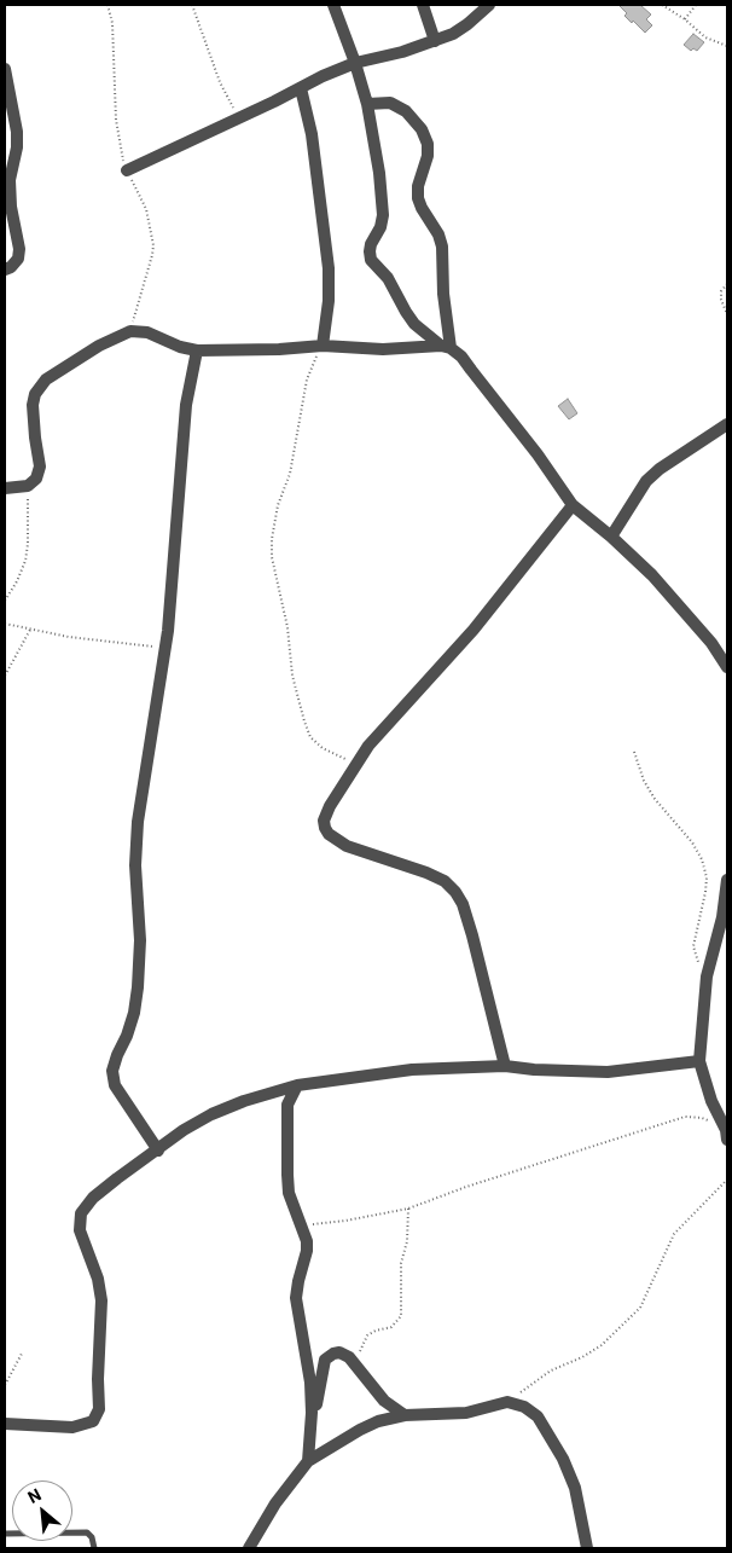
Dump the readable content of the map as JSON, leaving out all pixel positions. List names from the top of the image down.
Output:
{
  "north": "top left"
}
